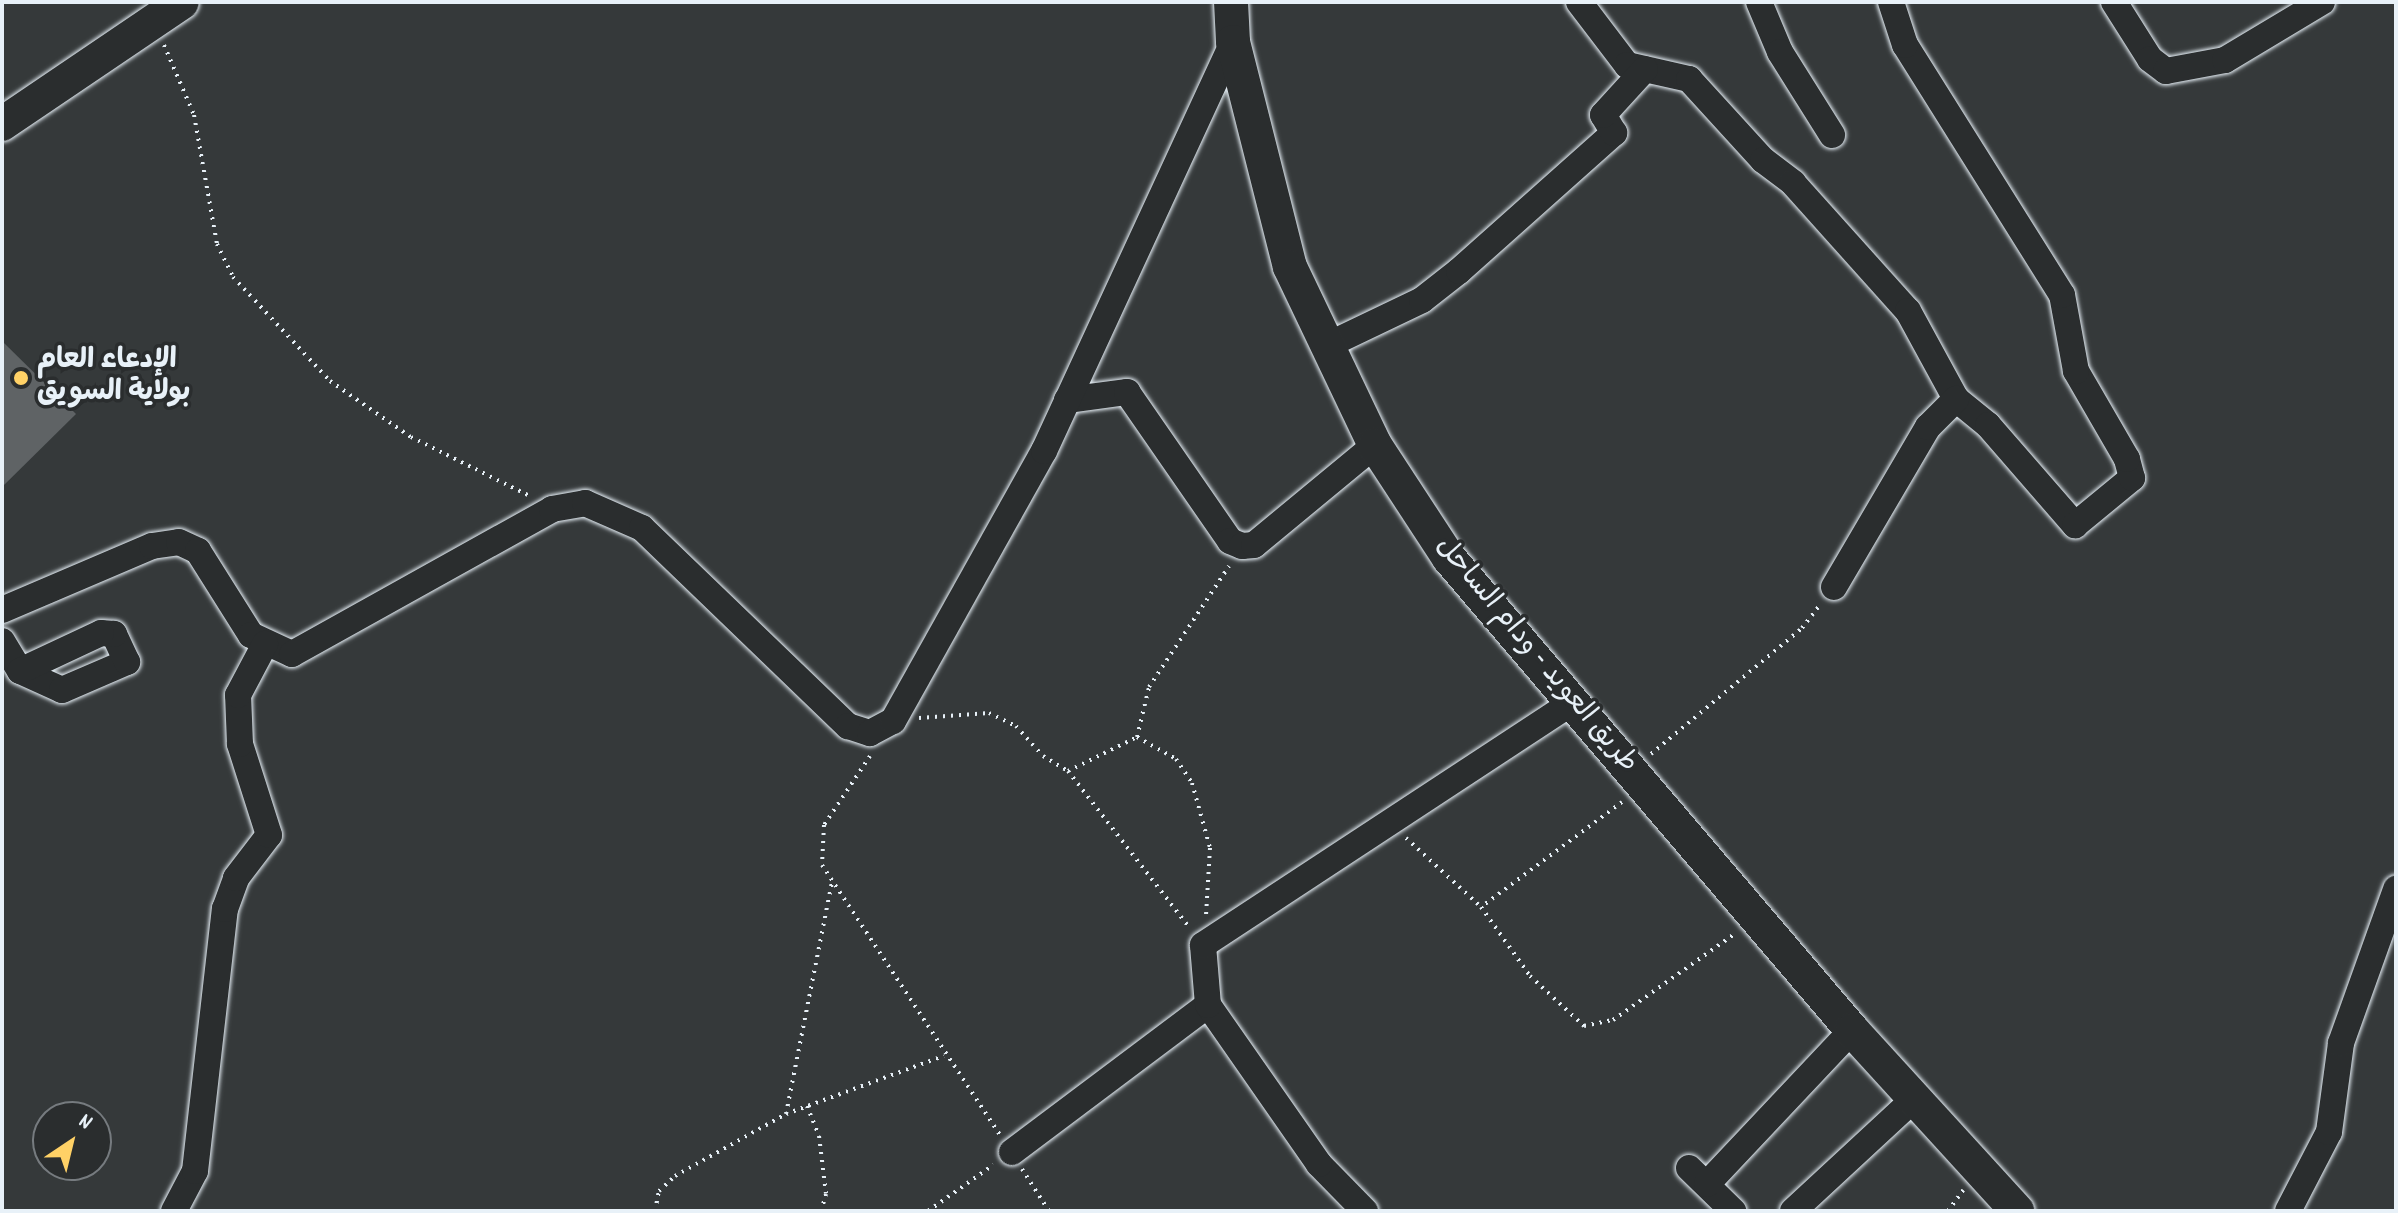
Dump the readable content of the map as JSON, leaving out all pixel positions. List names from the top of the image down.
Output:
{
  "streets": {
    "main road": ["طريق العويد - ودام الساحل"]
  },
  "places": ["الإدعاء العام بولاية السويق"],
  "north": "top right"
}
